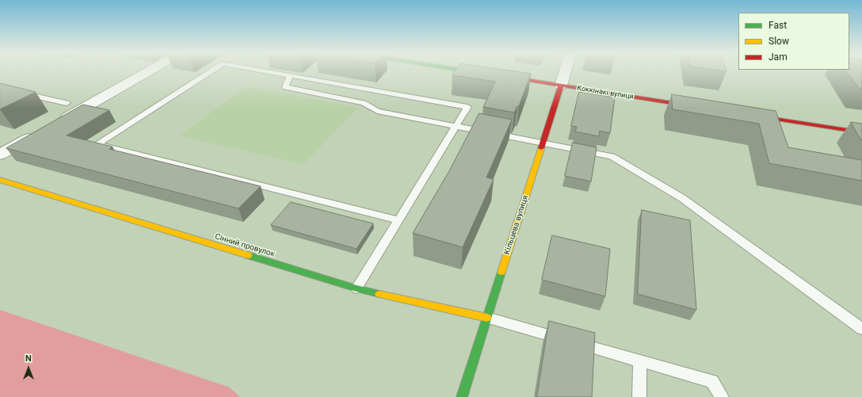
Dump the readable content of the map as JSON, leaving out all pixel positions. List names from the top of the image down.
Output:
{
  "streets": {
    "street": ["Коккінакі вулиця", "Кільцева вулиця", "Сінний провулок"]
  },
  "crossings": [
    ["Коккінакі вулиця", "Кільцева вулиця"],
    ["Кільцева вулиця", "Сінний провулок"]
  ],
  "legend": ["Fast", "Slow", "Jam"],
  "north": "top"
}
